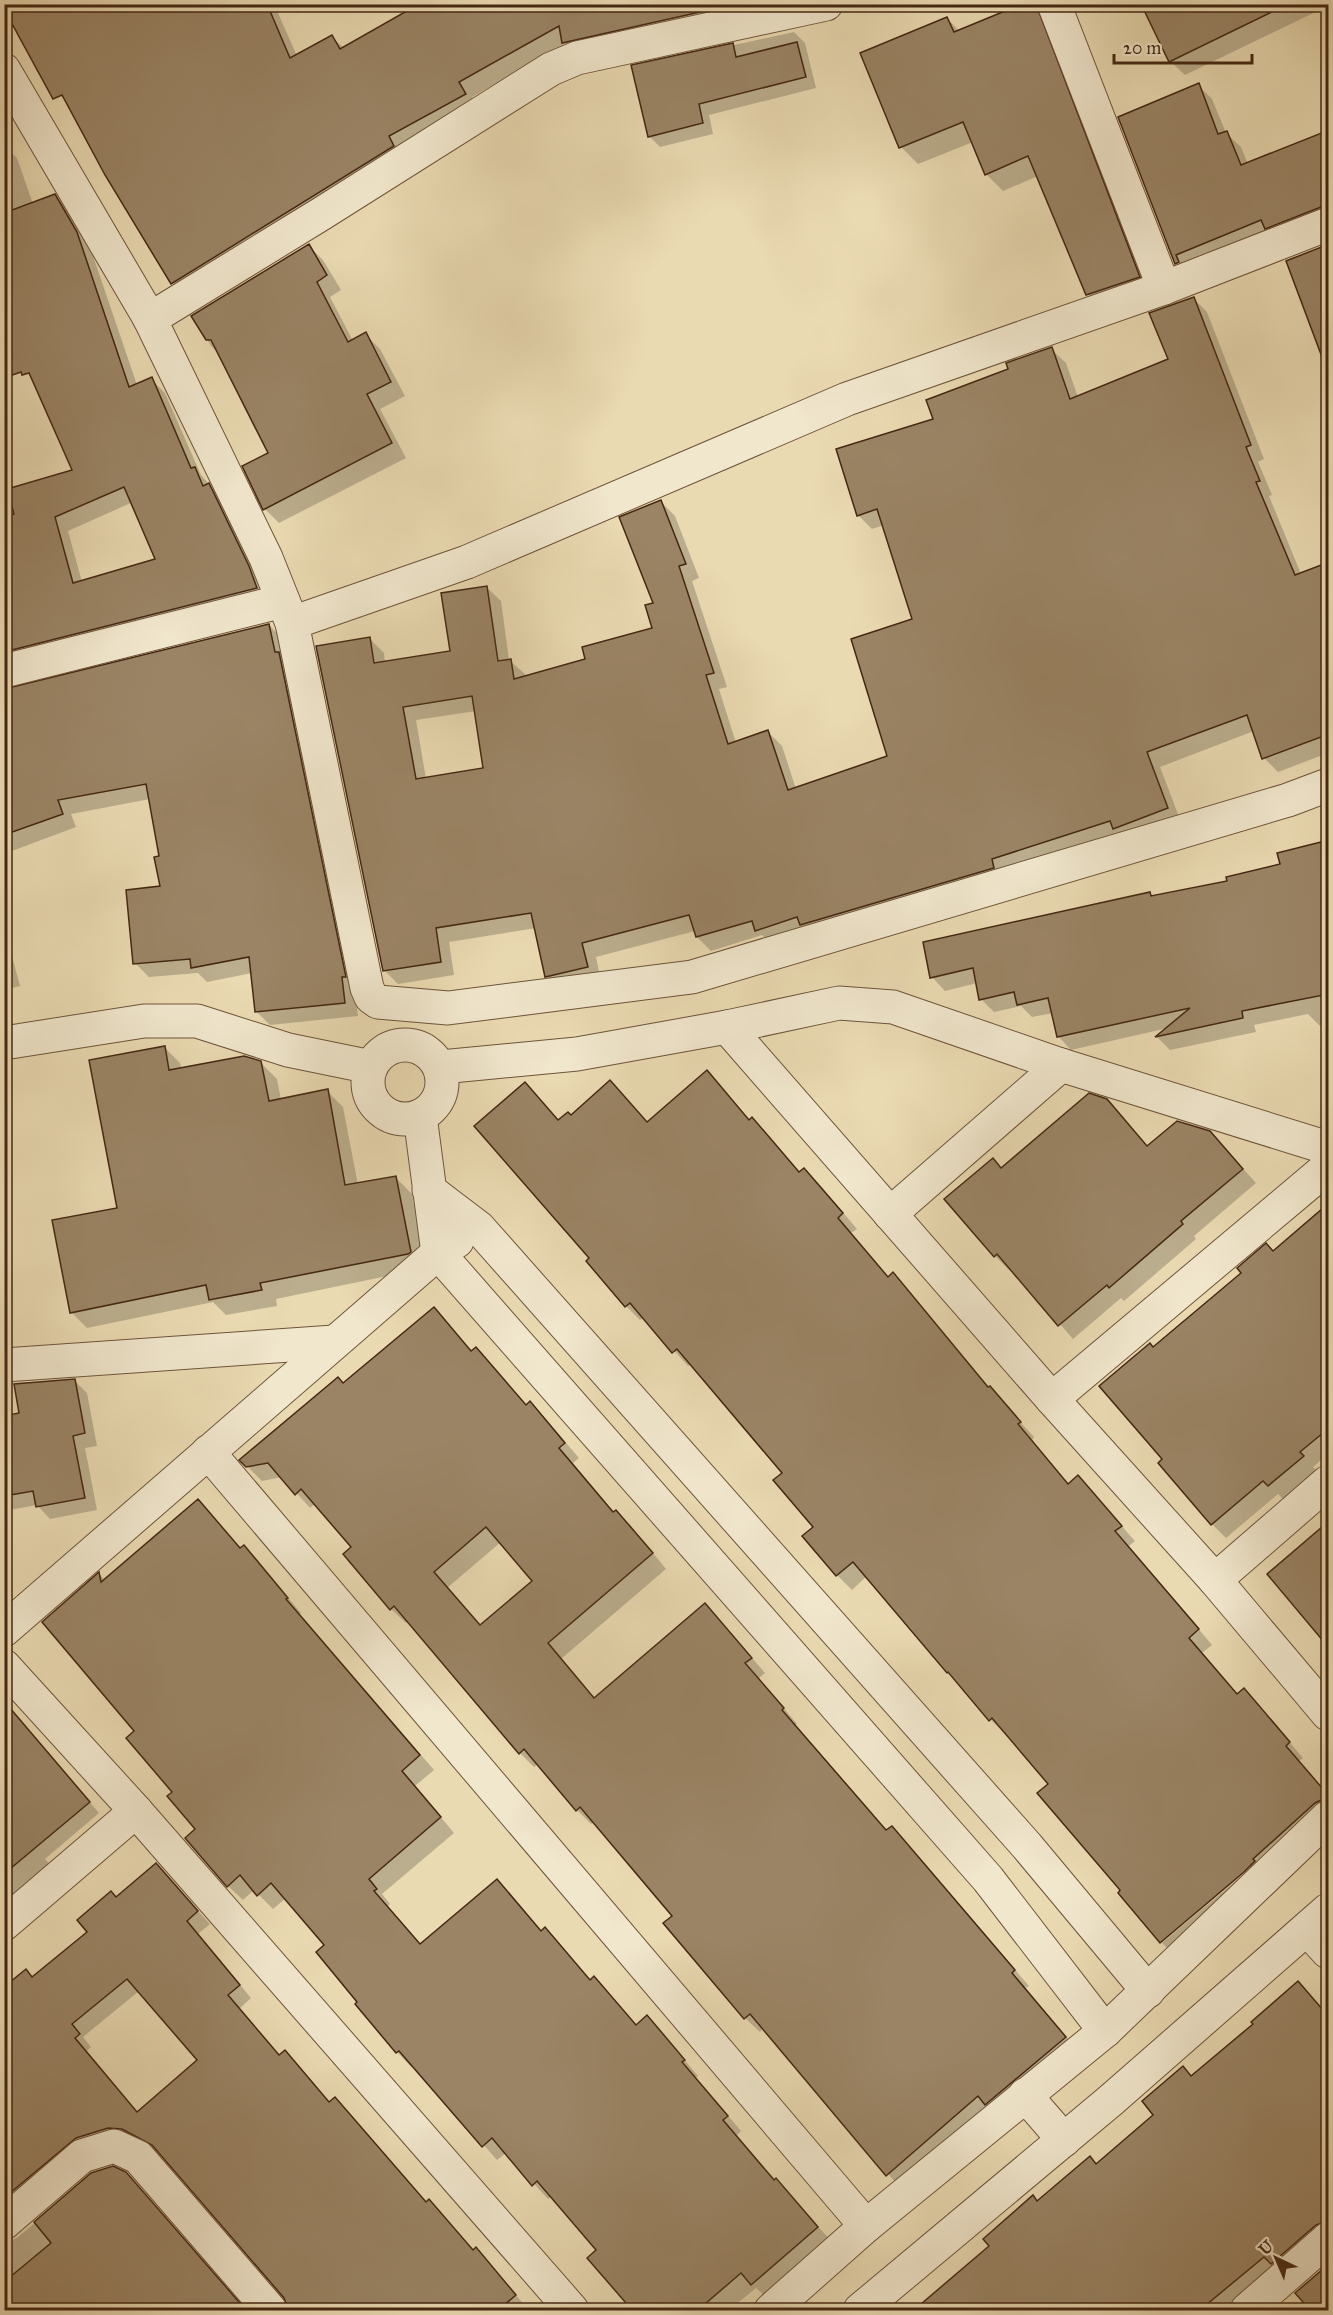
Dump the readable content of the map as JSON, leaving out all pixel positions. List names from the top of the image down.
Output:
{
  "scale_bar": "20 m",
  "north": "top left"
}
